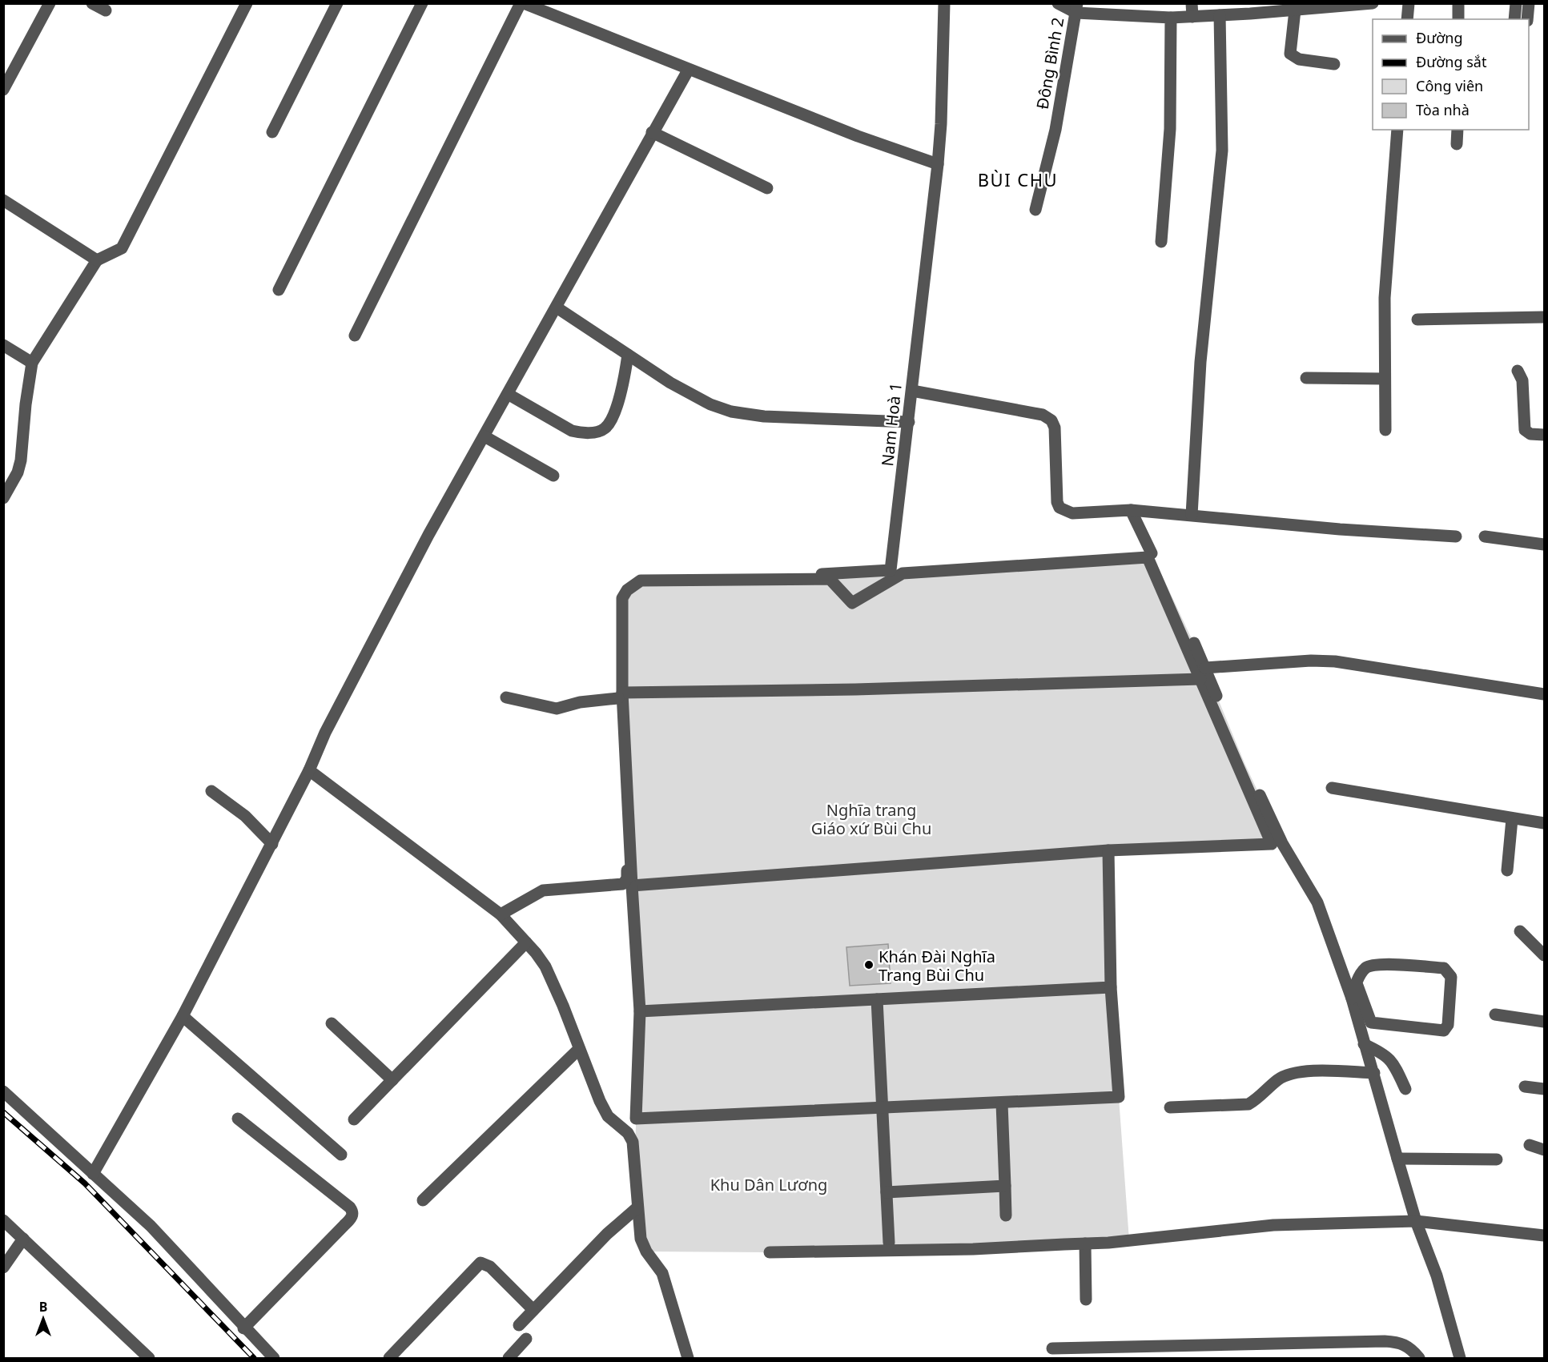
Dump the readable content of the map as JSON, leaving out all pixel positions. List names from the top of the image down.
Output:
{
  "streets": {
    "street": ["Đông Bình 2", "Nam Hoà 1"]
  },
  "districts": ["BÙI CHU"],
  "parks": ["Nghĩa trang Giáo xứ Bùi Chu", "Khu Dân Lương"],
  "places": ["Khán Đài Nghĩa Trang Bùi Chu"],
  "legend": [
    "Đường",
    "Đường sắt",
    "Công viên",
    "Tòa nhà"
  ],
  "north": "top"
}
